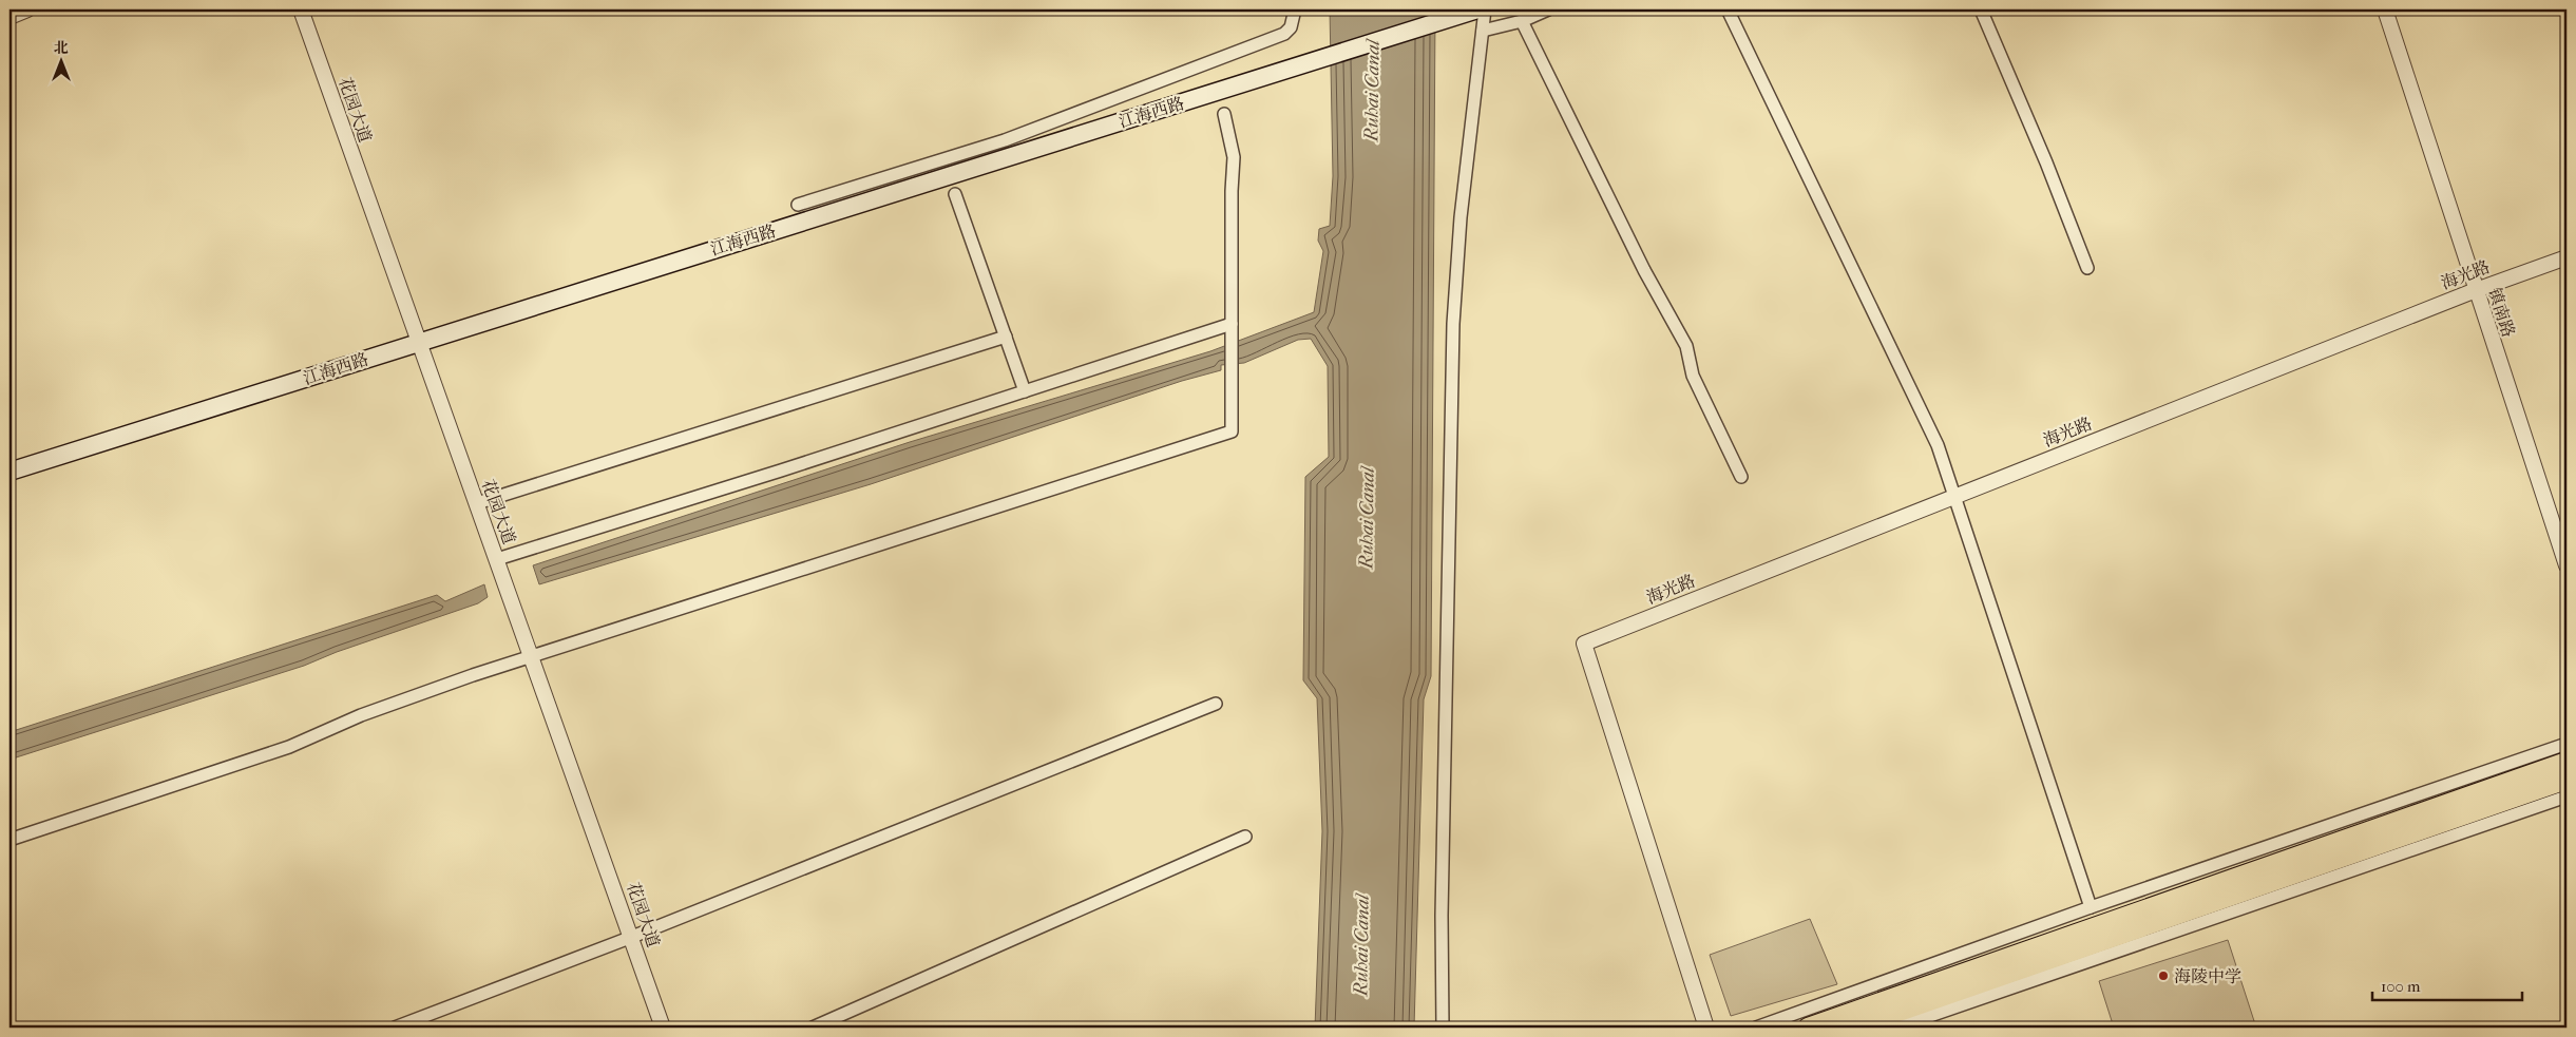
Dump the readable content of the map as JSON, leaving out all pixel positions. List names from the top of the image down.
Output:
{
  "streets": {
    "main road": ["江海西路"],
    "street": ["花园大道", "海光路", "镇南路"]
  },
  "crossings": [
    ["花园大道", "江海西路"],
    ["海光路", "镇南路"]
  ],
  "water": ["Ruhai Canal"],
  "places": ["海陵中学"],
  "scale_bar": "100 m",
  "north": "top"
}
